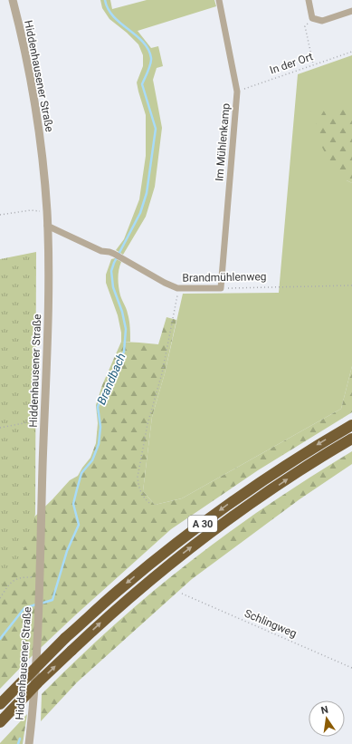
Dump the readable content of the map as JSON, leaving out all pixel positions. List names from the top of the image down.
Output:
{
  "streets": {
    "highway": ["A 30"],
    "street": ["Hiddenhausener Straße", "Im Mühlenkamp", "Brandmühlenweg"],
    "path": ["In der Ort", "Schlingweg"]
  },
  "crossings": [
    ["In der Ort", "Im Mühlenkamp"],
    ["Hiddenhausener Straße", "Brandmühlenweg"],
    ["Im Mühlenkamp", "Brandmühlenweg"]
  ],
  "water": ["Brandbach"],
  "north": "top"
}
